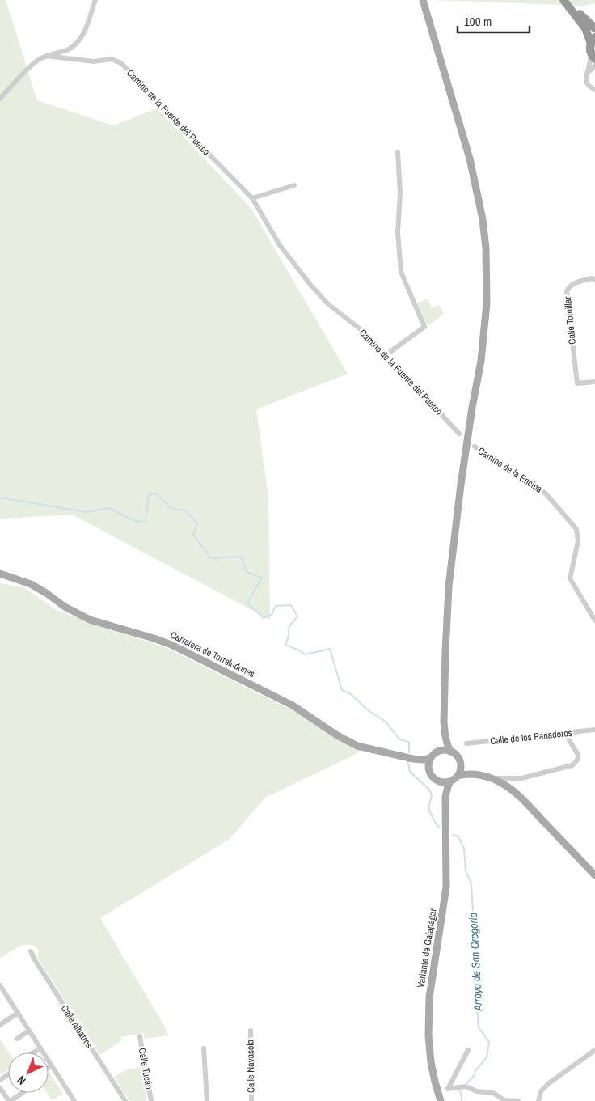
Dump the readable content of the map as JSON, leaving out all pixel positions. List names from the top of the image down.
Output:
{
  "streets": {
    "main road": ["Carretera de Torrelodones", "Variante de Galapagar"],
    "street": [
      "Camino de la Fuente del Puerco",
      "Calle Tomillar",
      "Camino de la Encina",
      "Calle de los Panaderos",
      "Calle Albatros",
      "Calle Navasola",
      "Calle Tucán"
    ]
  },
  "water": ["Arroyo de San Gregorio"],
  "scale_bar": "100 m",
  "north": "bottom left"
}
